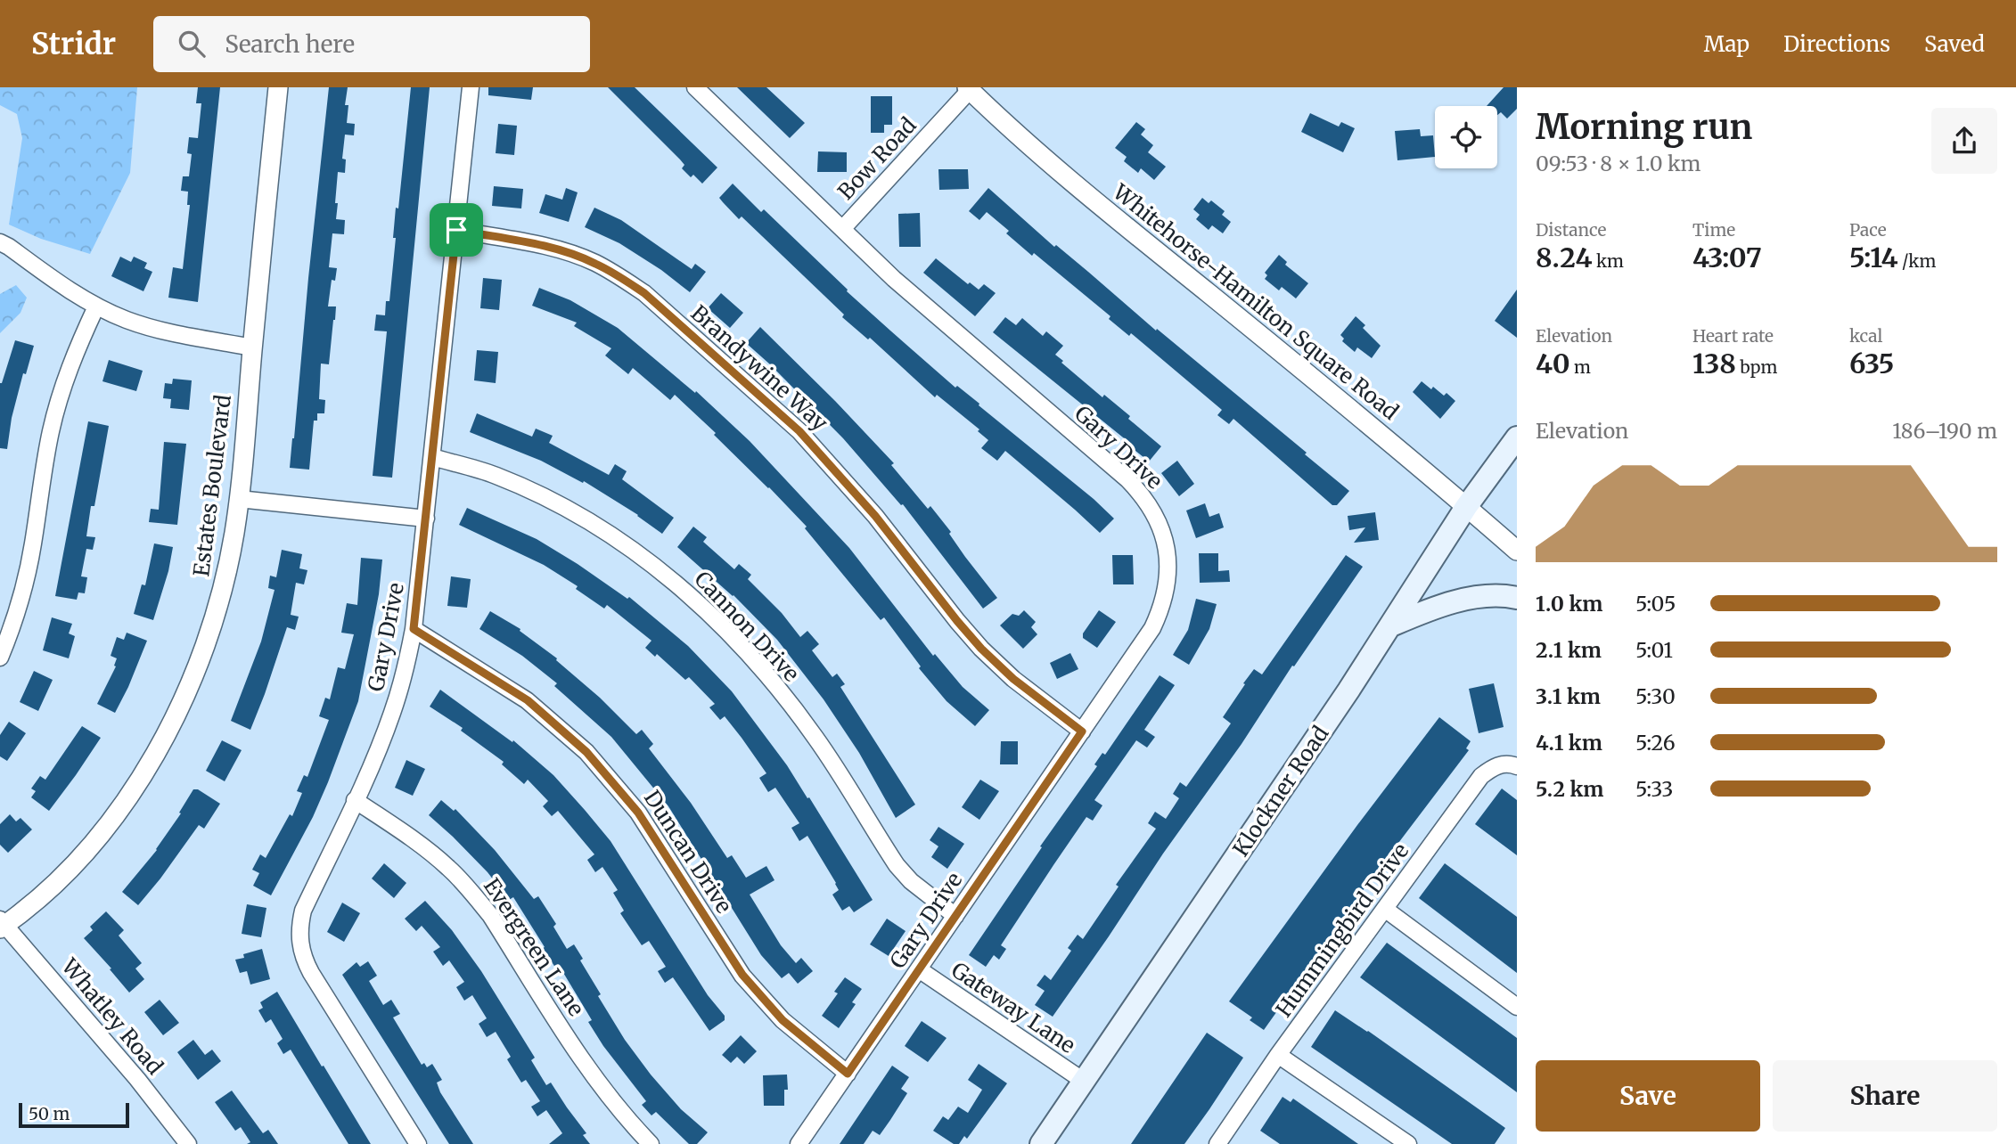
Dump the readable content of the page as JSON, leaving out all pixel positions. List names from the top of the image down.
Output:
{
  "streets": {
    "main road": ["Klockner Road"],
    "street": [
      "Bow Road",
      "Whitehorse-Hamilton Square Road",
      "Brandywine Way",
      "Gary Drive",
      "Estates Boulevard",
      "Cannon Drive",
      "Duncan Drive",
      "Hummingbird Drive",
      "Evergreen Lane",
      "Gateway Lane",
      "Whatley Road"
    ]
  },
  "crossings": [
    ["Bow Road", "Whitehorse-Hamilton Square Road"],
    ["Bow Road", "Gary Drive"],
    ["Whitehorse-Hamilton Square Road", "Klockner Road"],
    ["Brandywine Way", "Gary Drive"],
    ["Gary Drive", "Cannon Drive"],
    ["Gary Drive", "Duncan Drive"],
    ["Gary Drive", "Evergreen Lane"],
    ["Gary Drive", "Gateway Lane"],
    ["Estates Boulevard", "Whatley Road"],
    ["Klockner Road", "Gateway Lane"]
  ],
  "scale_bar": "50 m",
  "page": {
    "header": "Stridr",
    "search": "Search here",
    "nav": ["Map", "Directions", "Saved"],
    "heading": ["Morning run", "09:53 · 8 × 1.0 km"],
    "stats": [
      ["Distance", "8.24 km"],
      ["Time", "43:07"],
      ["Pace", "5:14 /km"],
      ["Elevation", "40 m"],
      ["Heart rate", "138 bpm"],
      ["kcal", "635"]
    ],
    "chart": ["Elevation", "186–190 m"],
    "list": [
      {
        "name": "1.0 km",
        "note": "5:05"
      },
      {
        "name": "2.1 km",
        "note": "5:01"
      },
      {
        "name": "3.1 km",
        "note": "5:30"
      },
      {
        "name": "4.1 km",
        "note": "5:26"
      },
      {
        "name": "5.2 km",
        "note": "5:33"
      }
    ],
    "buttons": ["Save", "Share"],
    "scale": "50 m"
  }
}
